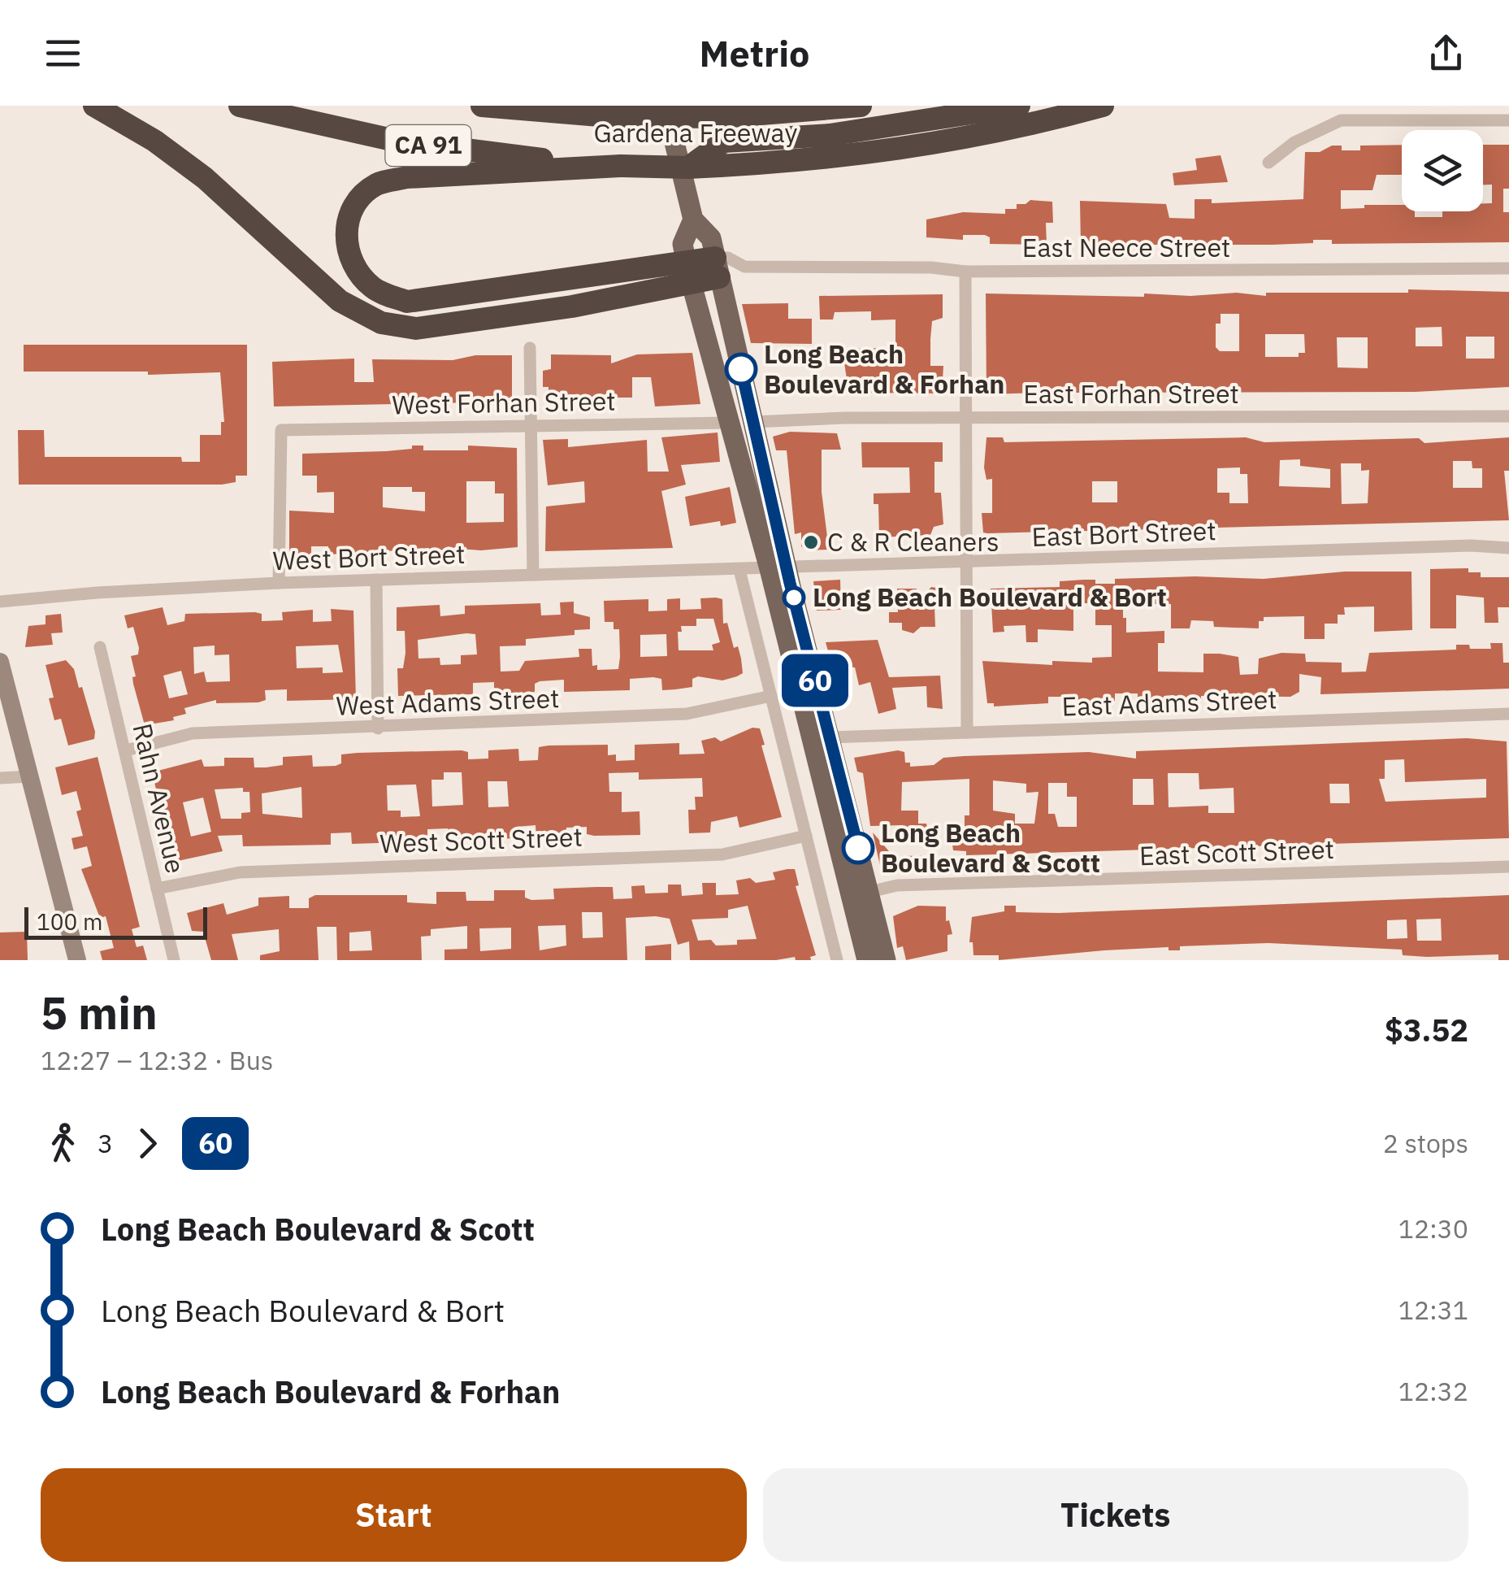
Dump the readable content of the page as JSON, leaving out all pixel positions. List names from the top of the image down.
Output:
{
  "streets": {
    "highway": ["Gardena Freeway", "CA 91"],
    "street": [
      "East Neece Street",
      "East Forhan Street",
      "West Forhan Street",
      "East Bort Street",
      "West Bort Street",
      "West Adams Street",
      "East Adams Street",
      "Rahn Avenue",
      "West Scott Street",
      "East Scott Street"
    ]
  },
  "crossings": [
    ["West Forhan Street", "West Bort Street"],
    ["East Bort Street", "West Bort Street"],
    ["West Adams Street", "Rahn Avenue"],
    ["Rahn Avenue", "West Scott Street"]
  ],
  "places": [
    "Long Beach Boulevard & Forhan",
    "C & R Cleaners",
    "Long Beach Boulevard & Bort",
    "Long Beach Boulevard & Scott"
  ],
  "lines": ["bus line 60"],
  "scale_bar": "100 m",
  "page": {
    "header": "Metrio",
    "on_map": "60",
    "scale": "100 m",
    "heading": ["5 min", "12:27 – 12:32 · Bus", "$3.52"],
    "legs": ["3", "60", "2 stops"],
    "list": [
      {
        "name": "Long Beach Boulevard & Scott",
        "value": "12:30"
      },
      {
        "name": "Long Beach Boulevard & Bort",
        "value": "12:31"
      },
      {
        "name": "Long Beach Boulevard & Forhan",
        "value": "12:32"
      }
    ],
    "buttons": ["Start", "Tickets"]
  }
}
